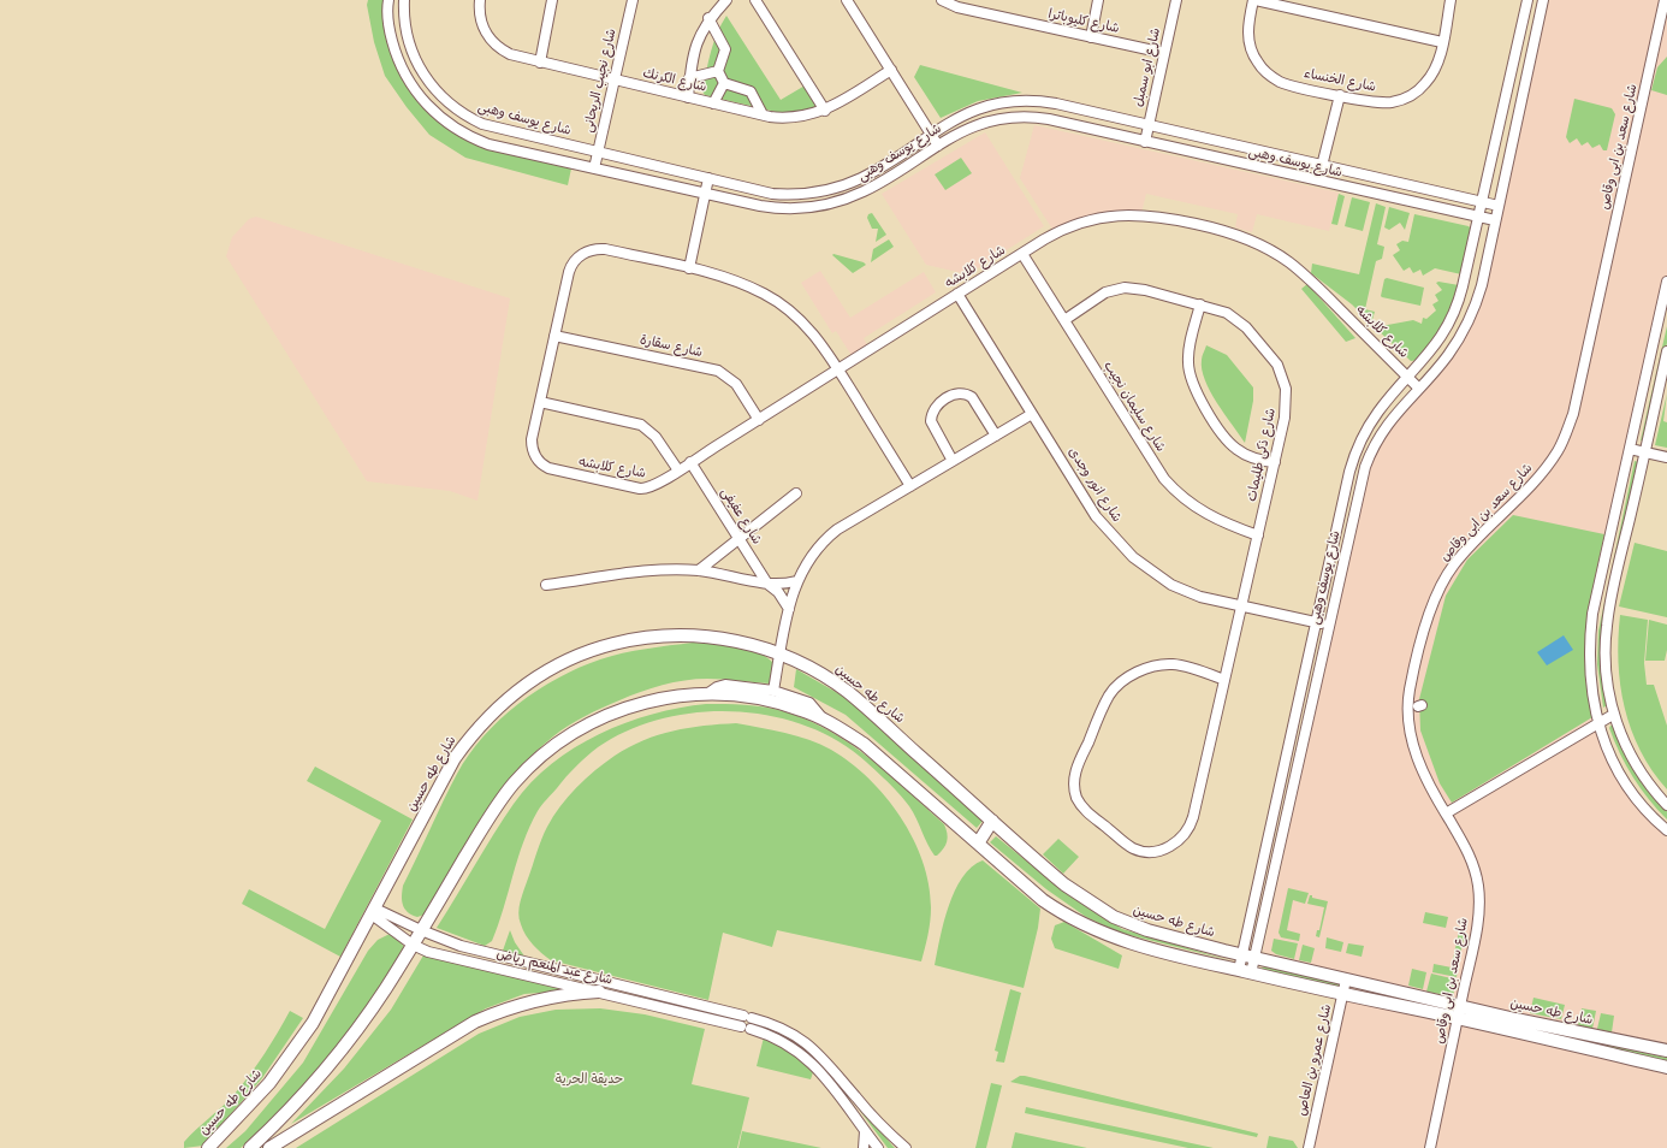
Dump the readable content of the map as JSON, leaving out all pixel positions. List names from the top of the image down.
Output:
{
  "streets": {
    "main road": ["شارع طه حسين"],
    "street": [
      "شارع كليوباترا",
      "شارع ابو سمبل",
      "شارع نجيب الريحانى",
      "شارع الكرنك",
      "شارع الخنساء",
      "شارع يوسف وهبى",
      "شارع سعد بن ابى وقاص",
      "شارع كلابشه",
      "شارع سقارة",
      "شارع سليمان نجيب",
      "شارع ذكى طليمات",
      "شارع انور وجدى",
      "شارع عفيفى",
      "شارع عبد المنعم رياض",
      "شارع عمرو بن العاص"
    ]
  },
  "crossings": [
    ["شارع كليوباترا", "شارع ابو سمبل"],
    ["شارع ابو سمبل", "شارع يوسف وهبى"],
    ["شارع نجيب الريحانى", "شارع الكرنك"],
    ["شارع نجيب الريحانى", "شارع يوسف وهبى"],
    ["شارع يوسف وهبى", "شارع كلابشه"],
    ["شارع يوسف وهبى", "شارع انور وجدى"],
    ["شارع يوسف وهبى", "شارع طه حسين"],
    ["شارع سعد بن ابى وقاص", "شارع طه حسين"],
    ["شارع كلابشه", "شارع سقارة"],
    ["شارع كلابشه", "شارع سليمان نجيب"],
    ["شارع كلابشه", "شارع انور وجدى"],
    ["شارع كلابشه", "شارع عفيفى"],
    ["شارع سليمان نجيب", "شارع ذكى طليمات"],
    ["شارع ذكى طليمات", "شارع انور وجدى"],
    ["شارع طه حسين", "شارع عبد المنعم رياض"],
    ["شارع طه حسين", "شارع عمرو بن العاص"]
  ],
  "parks": ["حديقة الحرية"]
}
